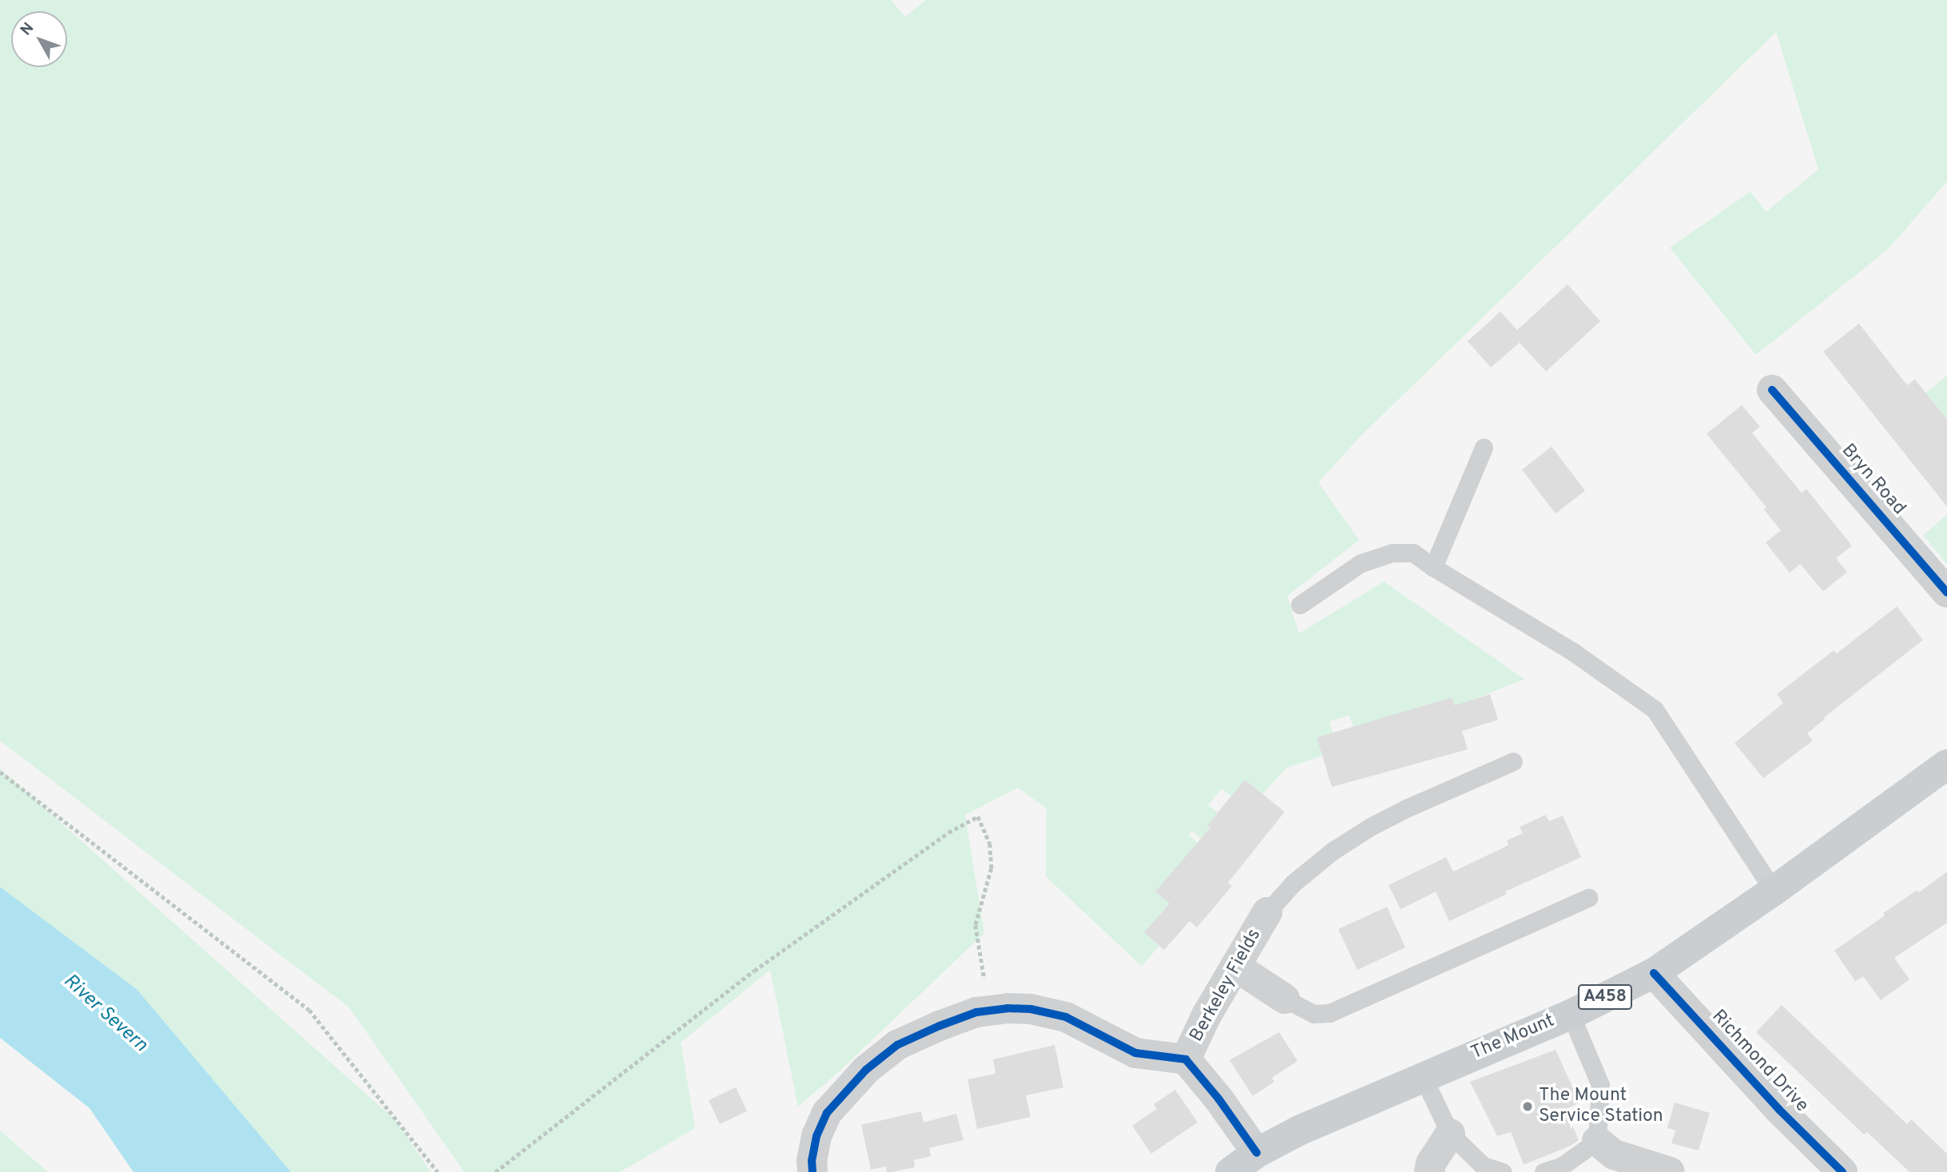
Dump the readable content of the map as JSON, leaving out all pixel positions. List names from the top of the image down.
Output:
{
  "streets": {
    "main road": ["A458", "The Mount"],
    "street": ["Bryn Road", "Berkeley Fields", "Richmond Drive"]
  },
  "crossings": [
    ["Berkeley Fields", "The Mount"],
    ["The Mount", "Richmond Drive"]
  ],
  "water": ["River Severn"],
  "places": ["The Mount Service Station"],
  "north": "top left"
}
